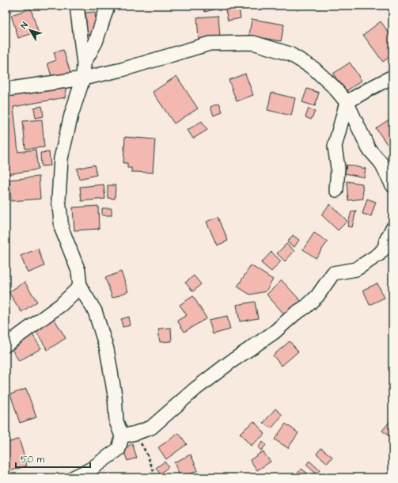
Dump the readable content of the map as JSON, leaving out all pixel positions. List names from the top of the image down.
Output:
{
  "scale_bar": "50 m",
  "north": "top left"
}
